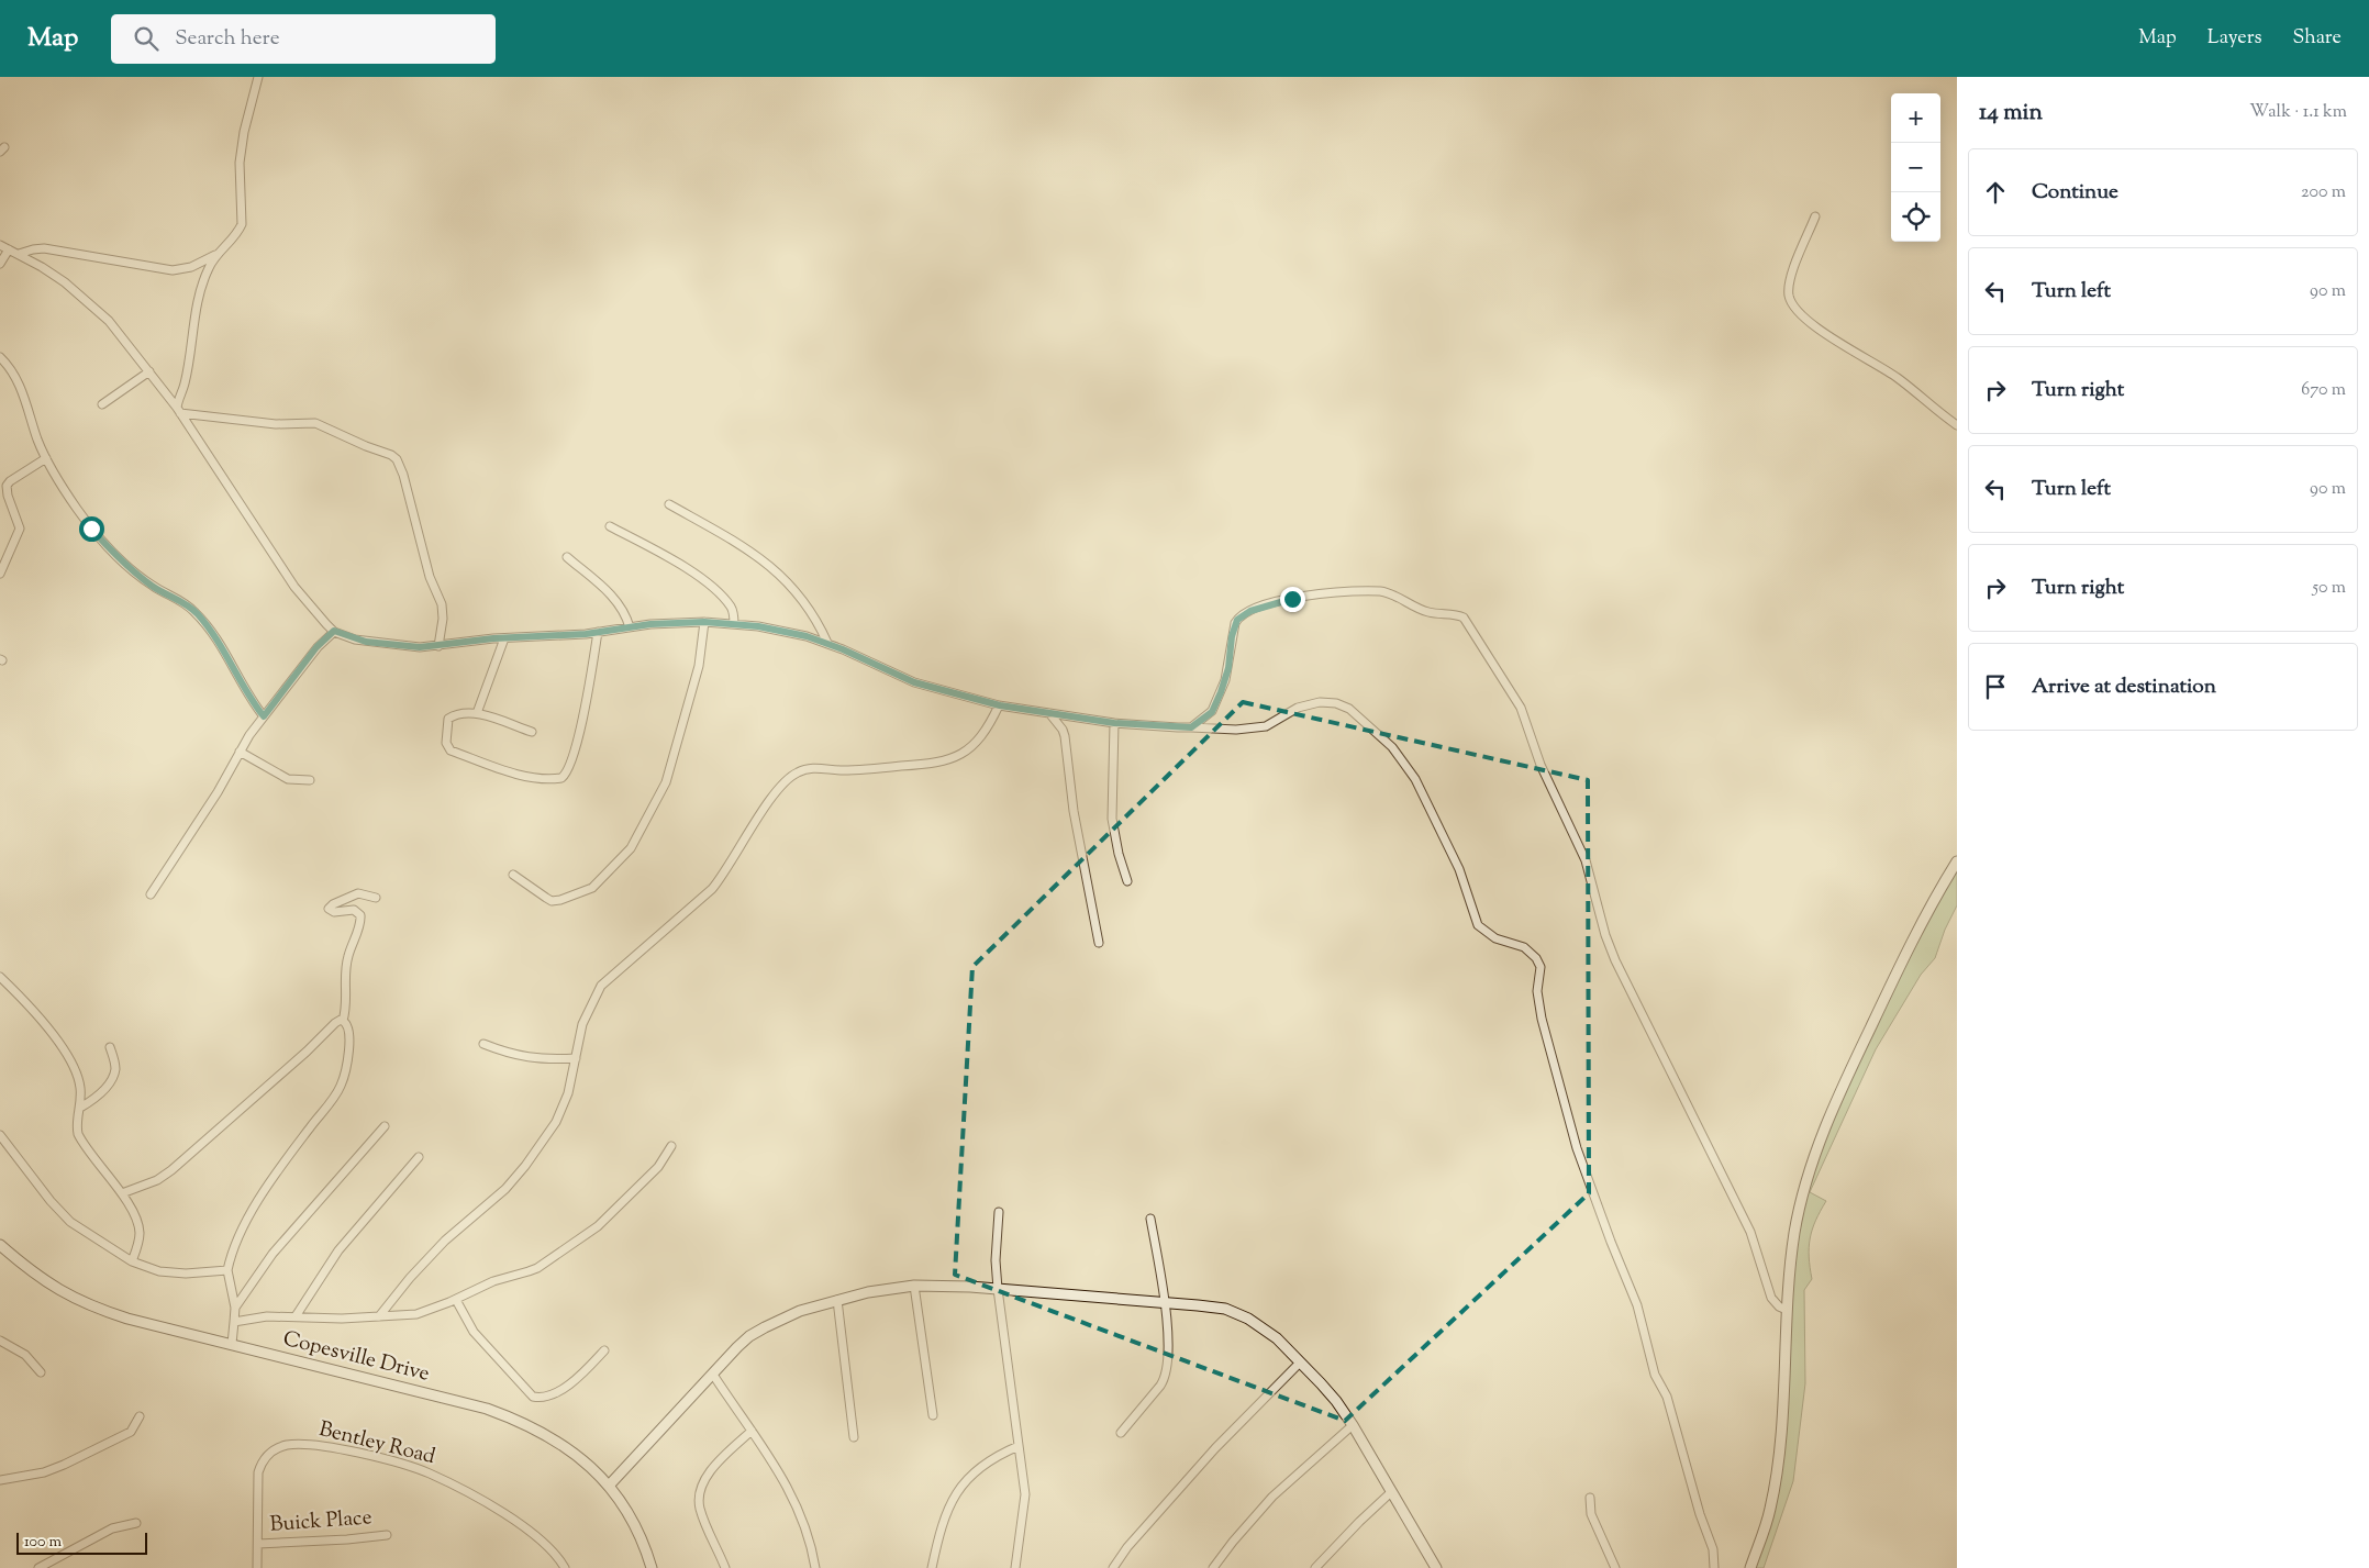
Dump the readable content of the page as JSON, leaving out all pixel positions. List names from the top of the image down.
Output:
{
  "streets": {
    "street": ["Copesville Drive", "Bentley Road", "Buick Place"]
  },
  "crossings": [
    ["Bentley Road", "Buick Place"]
  ],
  "scale_bar": "100 m",
  "page": {
    "header": "Map",
    "search": "Search here",
    "nav": ["Map", "Layers", "Share"],
    "heading": ["14 min", "Walk · 1.1 km"],
    "map_buttons": ["+", "−"],
    "list": [
      ["Continue", "200 m"],
      ["Turn left", "90 m"],
      ["Turn right", "670 m"],
      ["Turn left", "90 m"],
      ["Turn right", "50 m"],
      "Arrive at destination"
    ],
    "scale": "100 m"
  }
}
